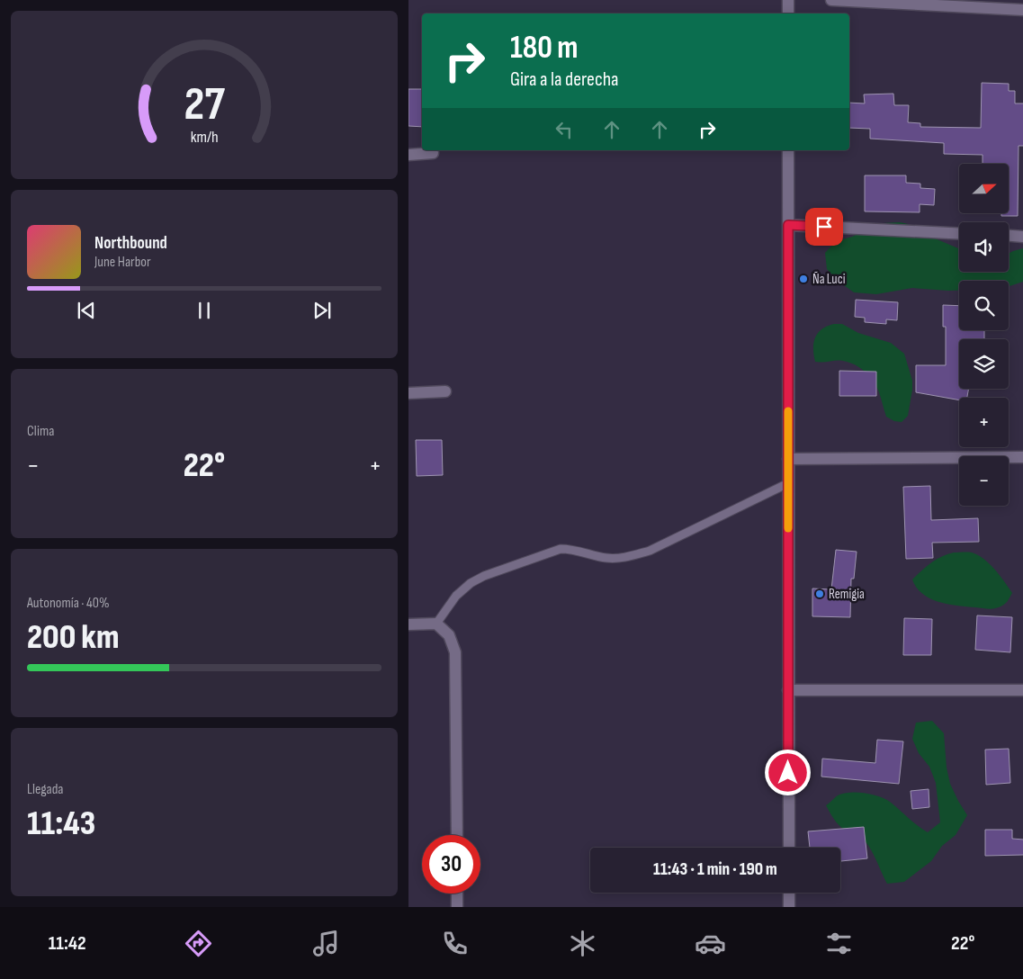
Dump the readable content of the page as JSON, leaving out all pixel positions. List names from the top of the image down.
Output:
{
  "places": ["Ña Luci", "Remigia"],
  "north": "right",
  "page": {
    "turn": ["180 m", "Gira a la derecha"],
    "map_buttons": ["+", "−"],
    "song": ["Northbound", "June Harbor"],
    "tile": [
      "Clima",
      ["Autonomía · 40%", "200 km"],
      ["Llegada", "11:43"]
    ],
    "heat": ["−", "22°", "+"],
    "limit": "30",
    "trip": "11:43 · 1 min · 190 m",
    "tabs": ["11:42", "22°"],
    "gauge": ["27", "km/h"]
  }
}
